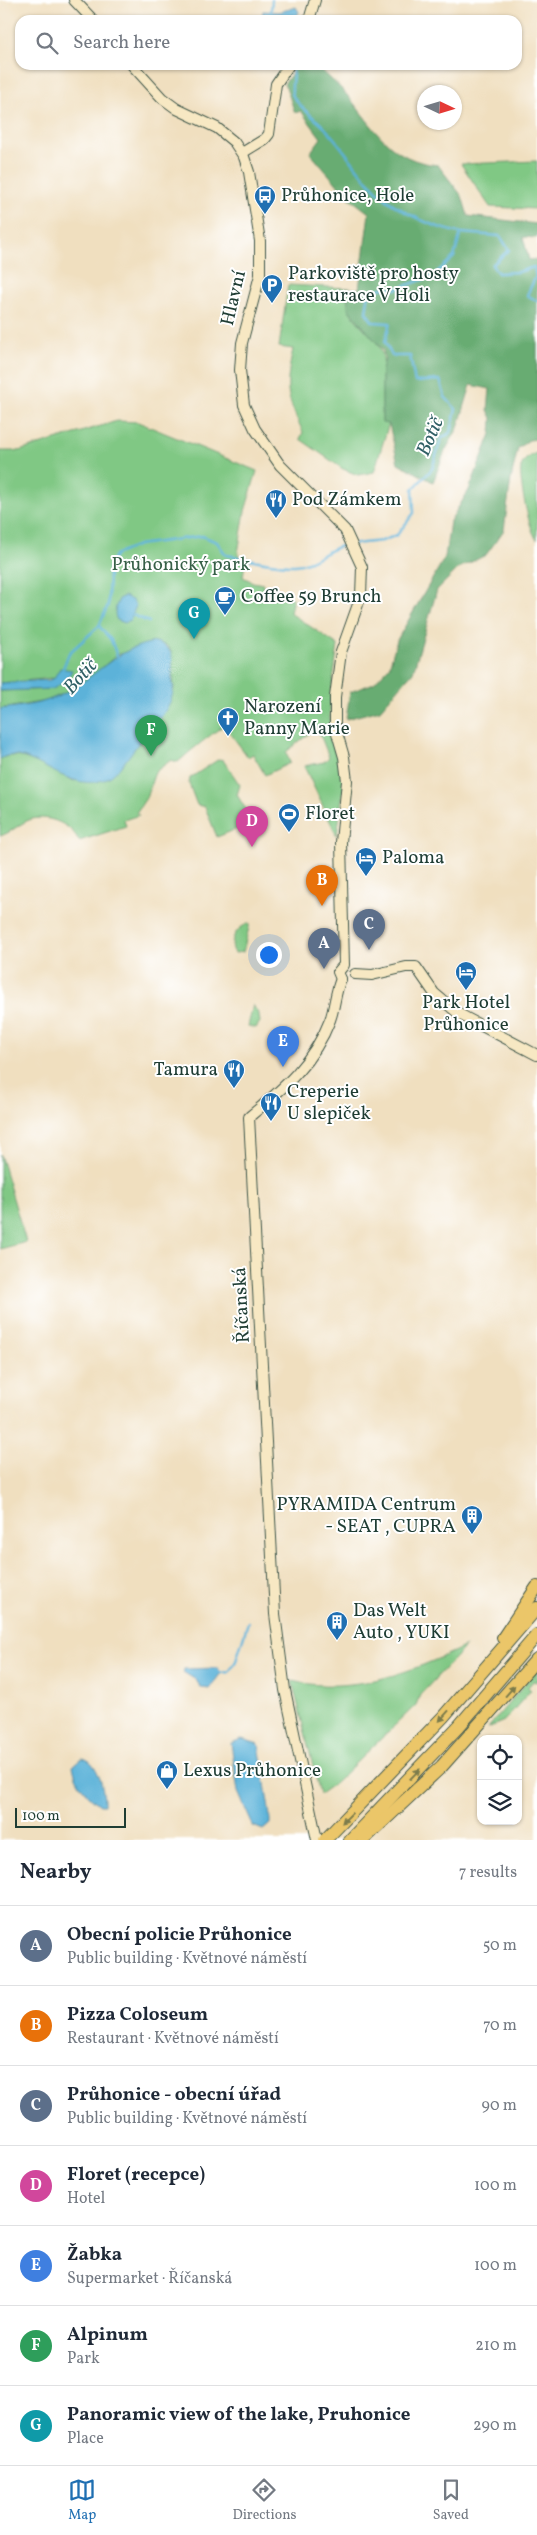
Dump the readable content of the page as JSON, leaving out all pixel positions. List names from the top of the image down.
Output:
{
  "streets": {
    "street": ["Hlavní", "Říčanská"]
  },
  "crossings": [
    ["Hlavní", "Říčanská"]
  ],
  "water": ["Botič"],
  "parks": ["Průhonický park"],
  "places": {
    "bus stop": ["Průhonice, Hole"],
    "parking": ["Parkoviště pro hosty restaurace V Holi"],
    "restaurant": ["Pod Zámkem", "Tamura", "Creperie U slepiček"],
    "cafe": ["Coffee 59 Brunch"],
    "church": ["Narození Panny Marie"],
    "sports": ["Floret"],
    "hotel": ["Paloma", "Park Hotel Průhonice"],
    "building": ["PYRAMIDA Centrum - SEAT , CUPRA", "Das Welt Auto , YUKI"],
    "shop": ["Lexus Průhonice"]
  },
  "scale_bar": "100 m",
  "north": "right",
  "page": {
    "search": "Search here",
    "pins": [
      "G",
      "F",
      "D",
      "B",
      "C",
      "A",
      "E"
    ],
    "scale": "100 m",
    "heading": ["Nearby", "7 results"],
    "list": [
      {
        "mark": "A",
        "name": "Obecní policie Průhonice",
        "note": "Public building · Květnové náměstí",
        "value": "50 m"
      },
      {
        "mark": "B",
        "name": "Pizza Coloseum",
        "note": "Restaurant · Květnové náměstí",
        "value": "70 m"
      },
      {
        "mark": "C",
        "name": "Průhonice - obecní úřad",
        "note": "Public building · Květnové náměstí",
        "value": "90 m"
      },
      {
        "mark": "D",
        "name": "Floret (recepce)",
        "note": "Hotel",
        "value": "100 m"
      },
      {
        "mark": "E",
        "name": "Žabka",
        "note": "Supermarket · Říčanská",
        "value": "100 m"
      },
      {
        "mark": "F",
        "name": "Alpinum",
        "note": "Park",
        "value": "210 m"
      },
      {
        "mark": "G",
        "name": "Panoramic view of the lake, Pruhonice",
        "note": "Place",
        "value": "290 m"
      }
    ],
    "nav": ["Map", "Directions", "Saved"]
  }
}
